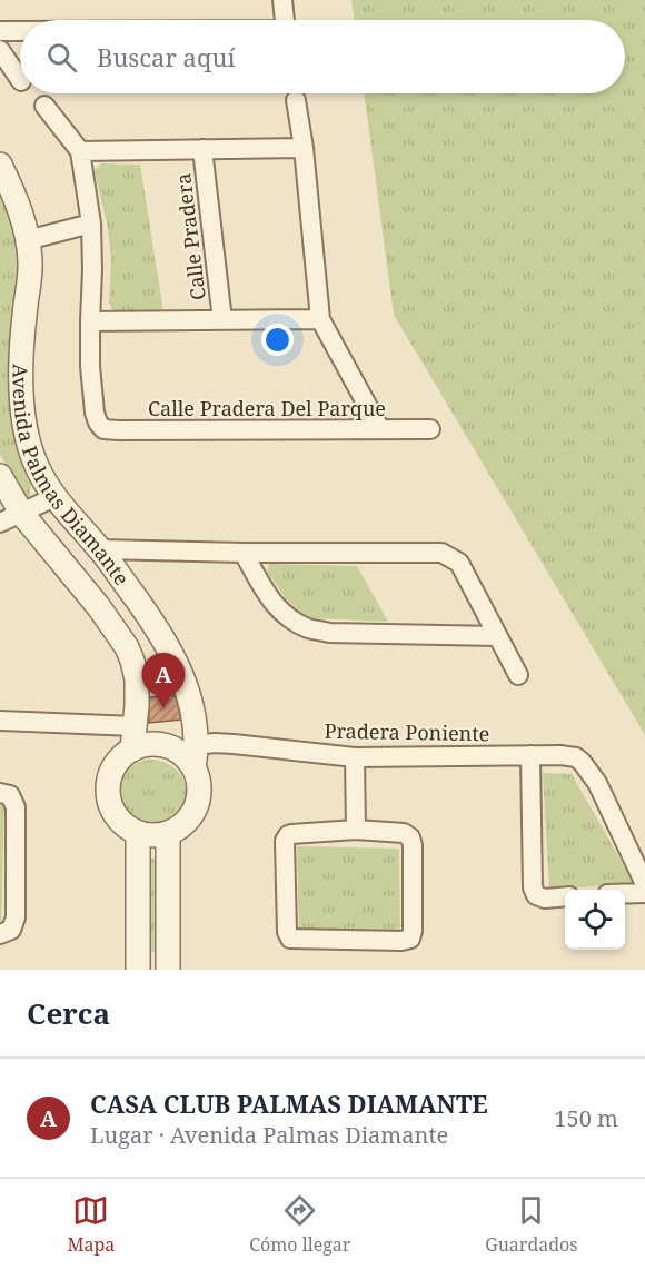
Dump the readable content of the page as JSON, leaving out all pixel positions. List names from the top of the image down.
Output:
{
  "streets": {
    "street": [
      "Calle Pradera",
      "Calle Pradera Del Parque",
      "Avenida Palmas Diamante",
      "Pradera Poniente"
    ]
  },
  "crossings": [
    ["Avenida Palmas Diamante", "Pradera Poniente"]
  ],
  "page": {
    "search": "Buscar aquí",
    "pins": "A",
    "heading": "Cerca",
    "list": [
      {
        "mark": "A",
        "name": "CASA CLUB PALMAS DIAMANTE",
        "note": "Lugar · Avenida Palmas Diamante",
        "value": "150 m"
      }
    ],
    "nav": ["Mapa", "Cómo llegar", "Guardados"]
  }
}
